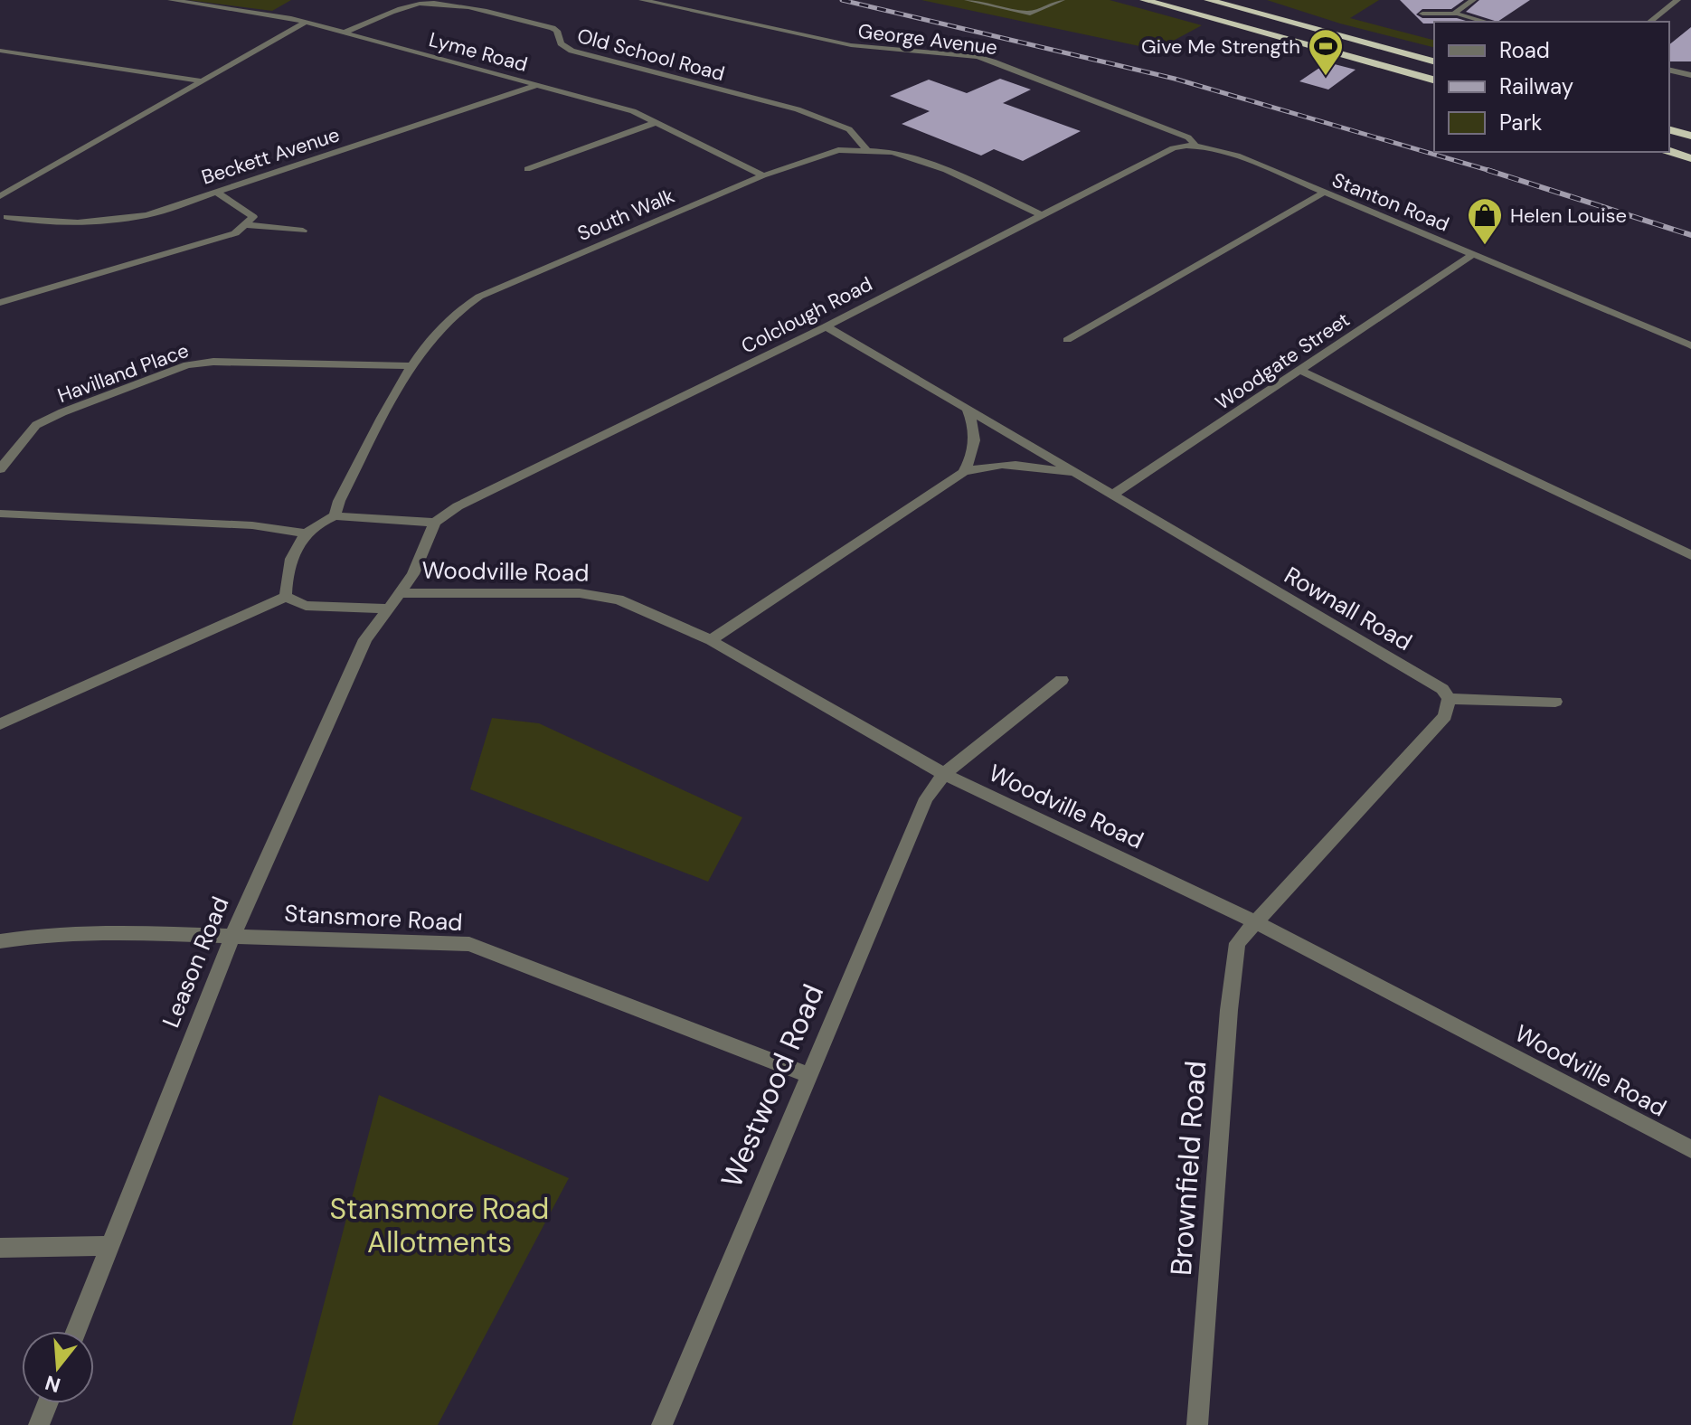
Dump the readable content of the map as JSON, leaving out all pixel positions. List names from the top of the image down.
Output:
{
  "streets": {
    "street": [
      "George Avenue",
      "Lyme Road",
      "Old School Road",
      "Beckett Avenue",
      "Stanton Road",
      "South Walk",
      "Colclough Road",
      "Woodgate Street",
      "Havilland Place",
      "Woodville Road",
      "Rownall Road",
      "Stansmore Road",
      "Leason Road",
      "Westwood Road",
      "Brownfield Road"
    ]
  },
  "crossings": [
    ["George Avenue", "Stanton Road"],
    ["George Avenue", "Colclough Road"],
    ["Lyme Road", "Old School Road"],
    ["Lyme Road", "Beckett Avenue"],
    ["Lyme Road", "South Walk"],
    ["Old School Road", "South Walk"],
    ["Stanton Road", "Colclough Road"],
    ["Stanton Road", "Woodgate Street"],
    ["South Walk", "Colclough Road"],
    ["South Walk", "Havilland Place"],
    ["Colclough Road", "Rownall Road"],
    ["Colclough Road", "Leason Road"],
    ["Woodgate Street", "Rownall Road"],
    ["Woodville Road", "Leason Road"],
    ["Woodville Road", "Westwood Road"],
    ["Woodville Road", "Brownfield Road"],
    ["Stansmore Road", "Leason Road"],
    ["Stansmore Road", "Westwood Road"]
  ],
  "parks": ["Stansmore Road Allotments"],
  "places": {
    "sports": ["Give Me Strength"],
    "shop": ["Helen Louise"]
  },
  "legend": ["Road", "Railway", "Park"],
  "north": "bottom"
}
